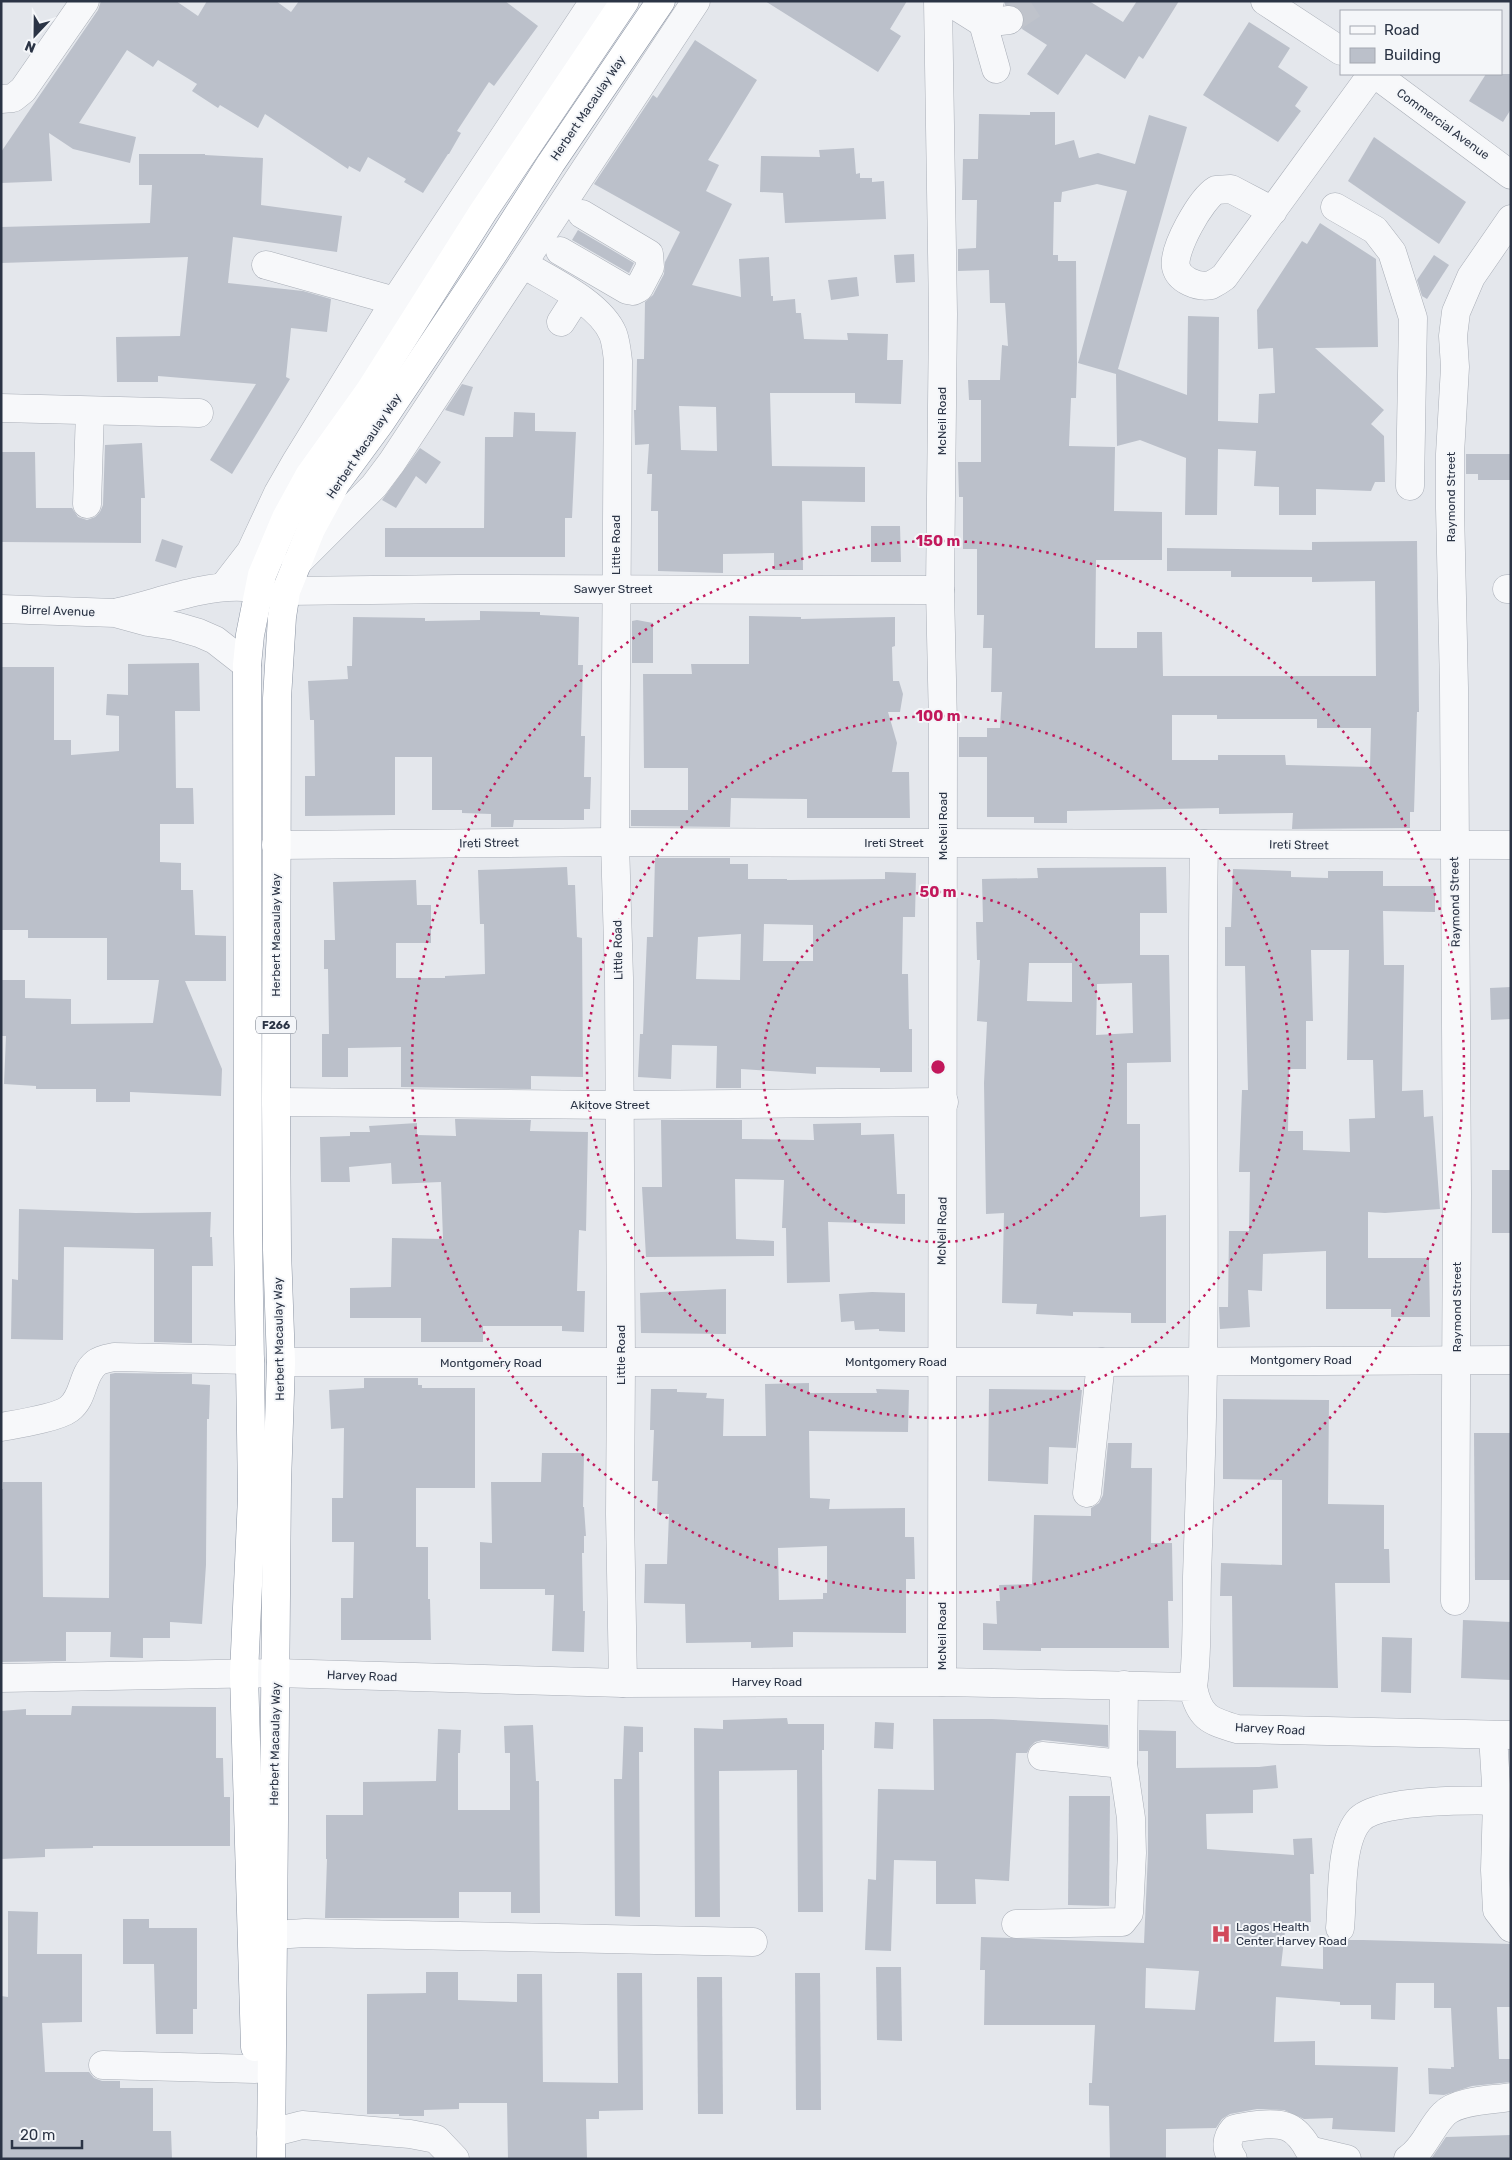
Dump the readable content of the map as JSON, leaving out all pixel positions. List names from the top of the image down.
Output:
{
  "streets": {
    "highway": ["Herbert Macaulay Way", "F266"],
    "street": [
      "Commercial Avenue",
      "McNeil Road",
      "Raymond Street",
      "Little Road",
      "Sawyer Street",
      "Birrel Avenue",
      "Ireti Street",
      "Akitove Street",
      "Montgomery Road",
      "Harvey Road"
    ]
  },
  "crossings": [
    ["Herbert Macaulay Way", "Sawyer Street"],
    ["Herbert Macaulay Way", "Ireti Street"],
    ["Herbert Macaulay Way", "Akitove Street"],
    ["Herbert Macaulay Way", "Montgomery Road"],
    ["Herbert Macaulay Way", "Harvey Road"],
    ["McNeil Road", "Sawyer Street"],
    ["McNeil Road", "Ireti Street"],
    ["McNeil Road", "Akitove Street"],
    ["McNeil Road", "Montgomery Road"],
    ["McNeil Road", "Harvey Road"],
    ["Raymond Street", "Ireti Street"],
    ["Raymond Street", "Montgomery Road"],
    ["Little Road", "Sawyer Street"],
    ["Little Road", "Ireti Street"],
    ["Little Road", "Akitove Street"],
    ["Little Road", "Montgomery Road"],
    ["Little Road", "Harvey Road"],
    ["Sawyer Street", "Birrel Avenue"]
  ],
  "places": {
    "hospital": ["Lagos Health Center Harvey Road"]
  },
  "legend": ["Road", "Building"],
  "scale_bar": "20 m",
  "north": "bottom",
  "rings": ["150 m", "100 m", "50 m"]
}
